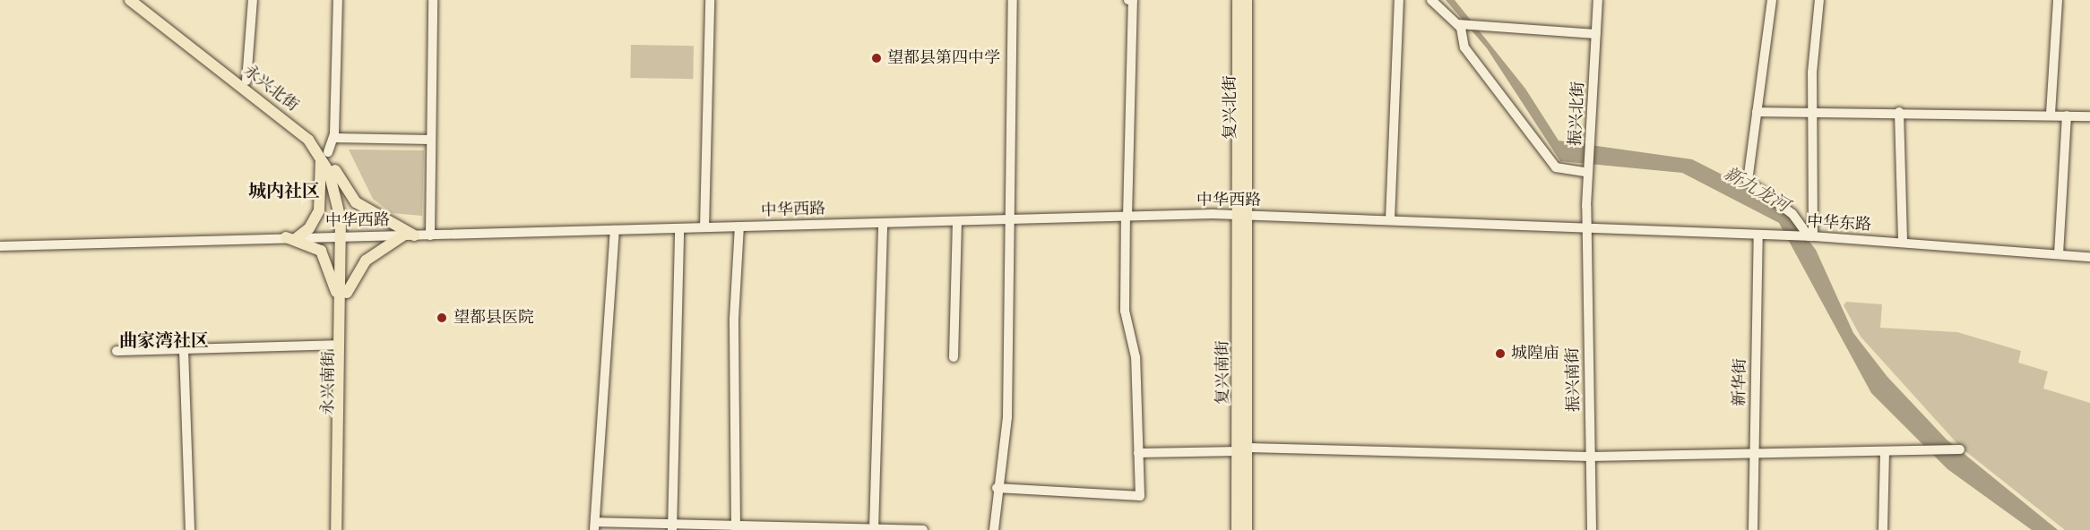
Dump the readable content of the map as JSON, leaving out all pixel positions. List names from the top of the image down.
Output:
{
  "streets": {
    "main road": [
      "永兴北街",
      "复兴北街",
      "复兴南街",
      "永兴南街"
    ],
    "street": [
      "振兴北街",
      "中华西路",
      "中华东路",
      "振兴南街",
      "新华街"
    ]
  },
  "crossings": [
    ["永兴北街", "中华西路"],
    ["永兴北街", "永兴南街"],
    ["复兴北街", "中华西路"],
    ["复兴北街", "复兴南街"],
    ["振兴北街", "中华西路"],
    ["振兴北街", "中华东路"],
    ["振兴北街", "振兴南街"],
    ["中华西路", "中华东路"],
    ["中华西路", "复兴南街"],
    ["中华西路", "振兴南街"],
    ["中华西路", "永兴南街"],
    ["中华东路", "振兴南街"],
    ["中华东路", "新华街"]
  ],
  "districts": ["城内社区", "曲家湾社区"],
  "water": ["新九龙河"],
  "places": ["望都县第四中学", "望都县医院", "城隍庙"]
}
